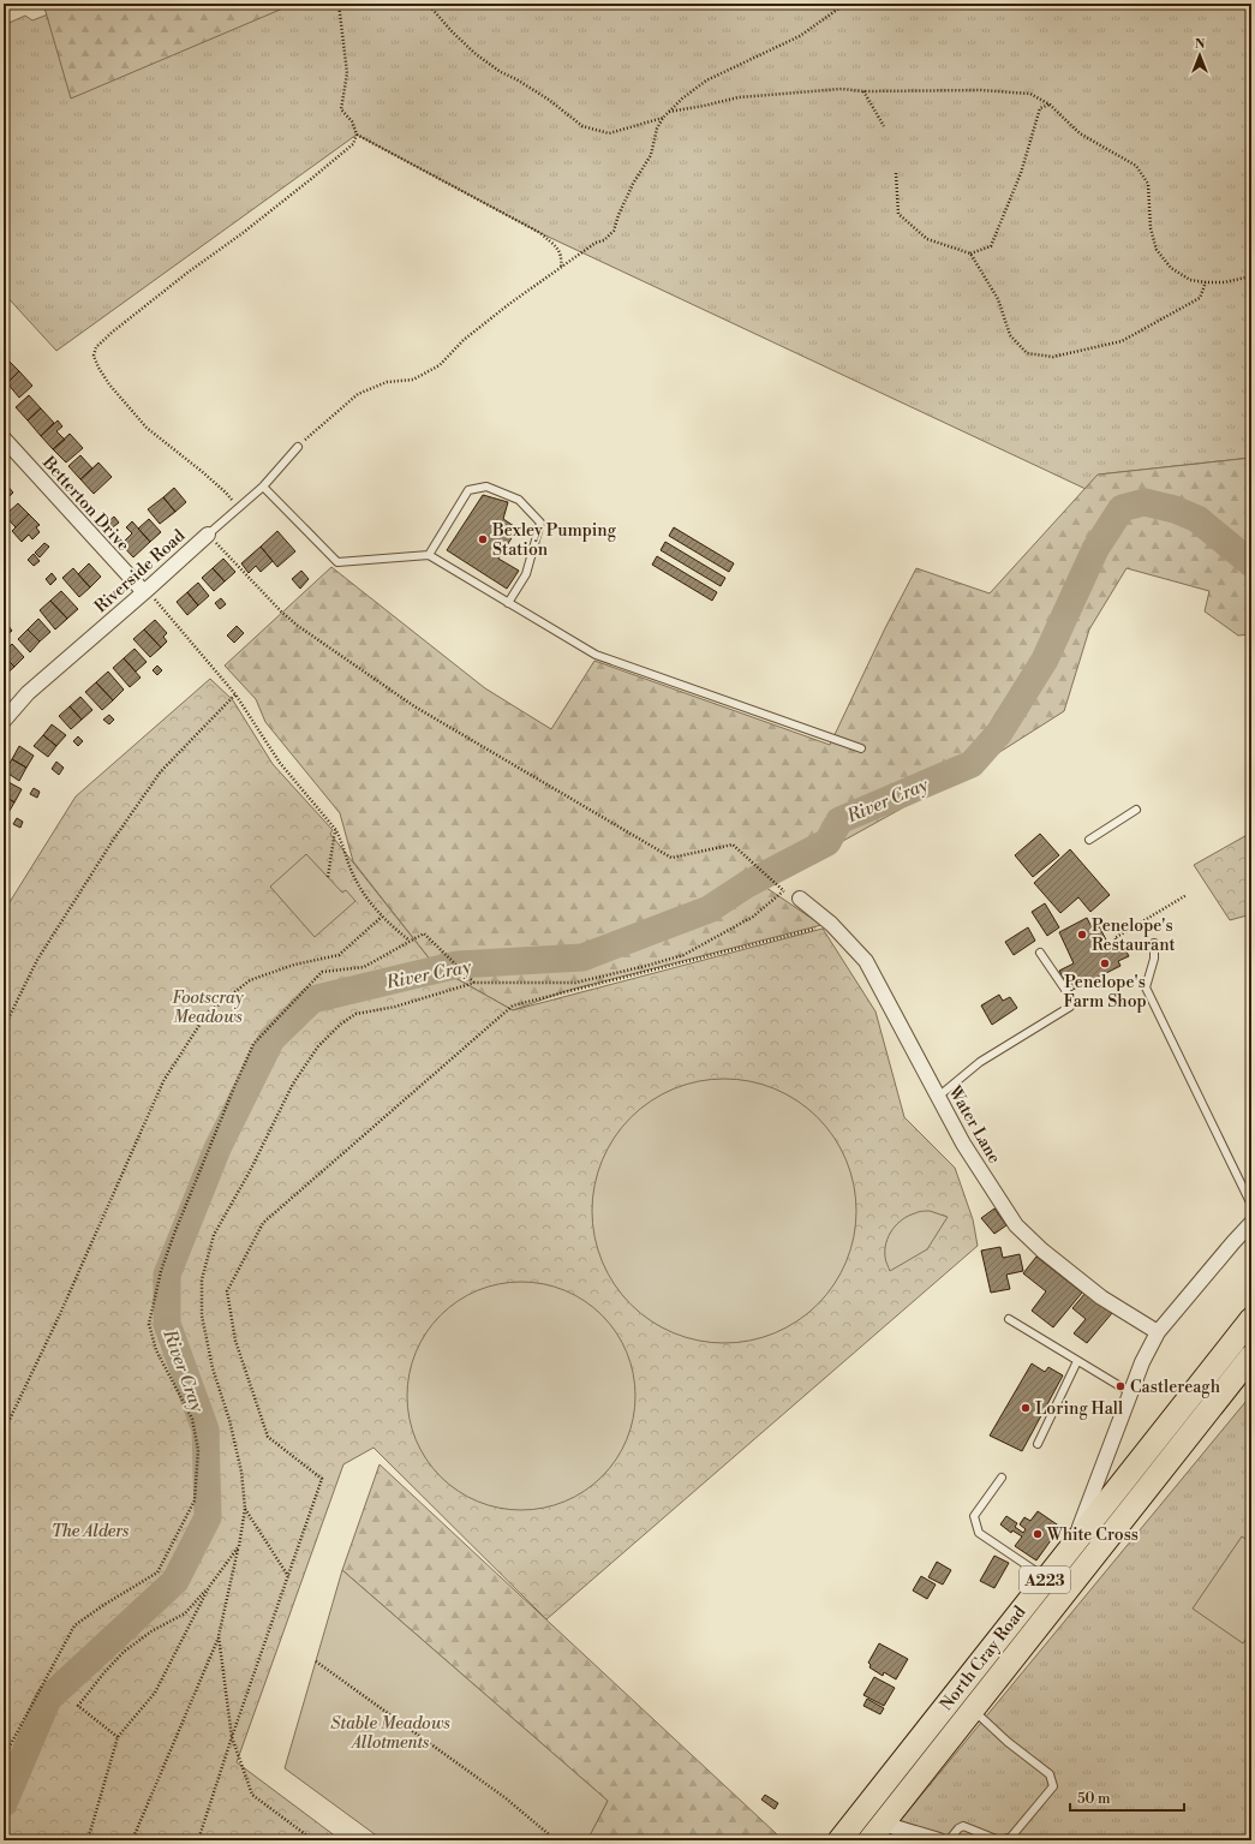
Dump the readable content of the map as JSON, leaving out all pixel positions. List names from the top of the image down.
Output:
{
  "streets": {
    "main road": ["A223", "North Cray Road"],
    "street": ["Betterton Drive", "Riverside Road", "Water Lane"]
  },
  "crossings": [
    ["Betterton Drive", "Riverside Road"]
  ],
  "water": ["River Cray"],
  "parks": ["Footscray Meadows", "The Alders", "Stable Meadows Allotments"],
  "places": [
    "Bexley Pumping Station",
    "Penelope's Restaurant",
    "Penelope's Farm Shop",
    "Castlereagh",
    "Loring Hall",
    "White Cross"
  ],
  "scale_bar": "50 m",
  "north": "top"
}
